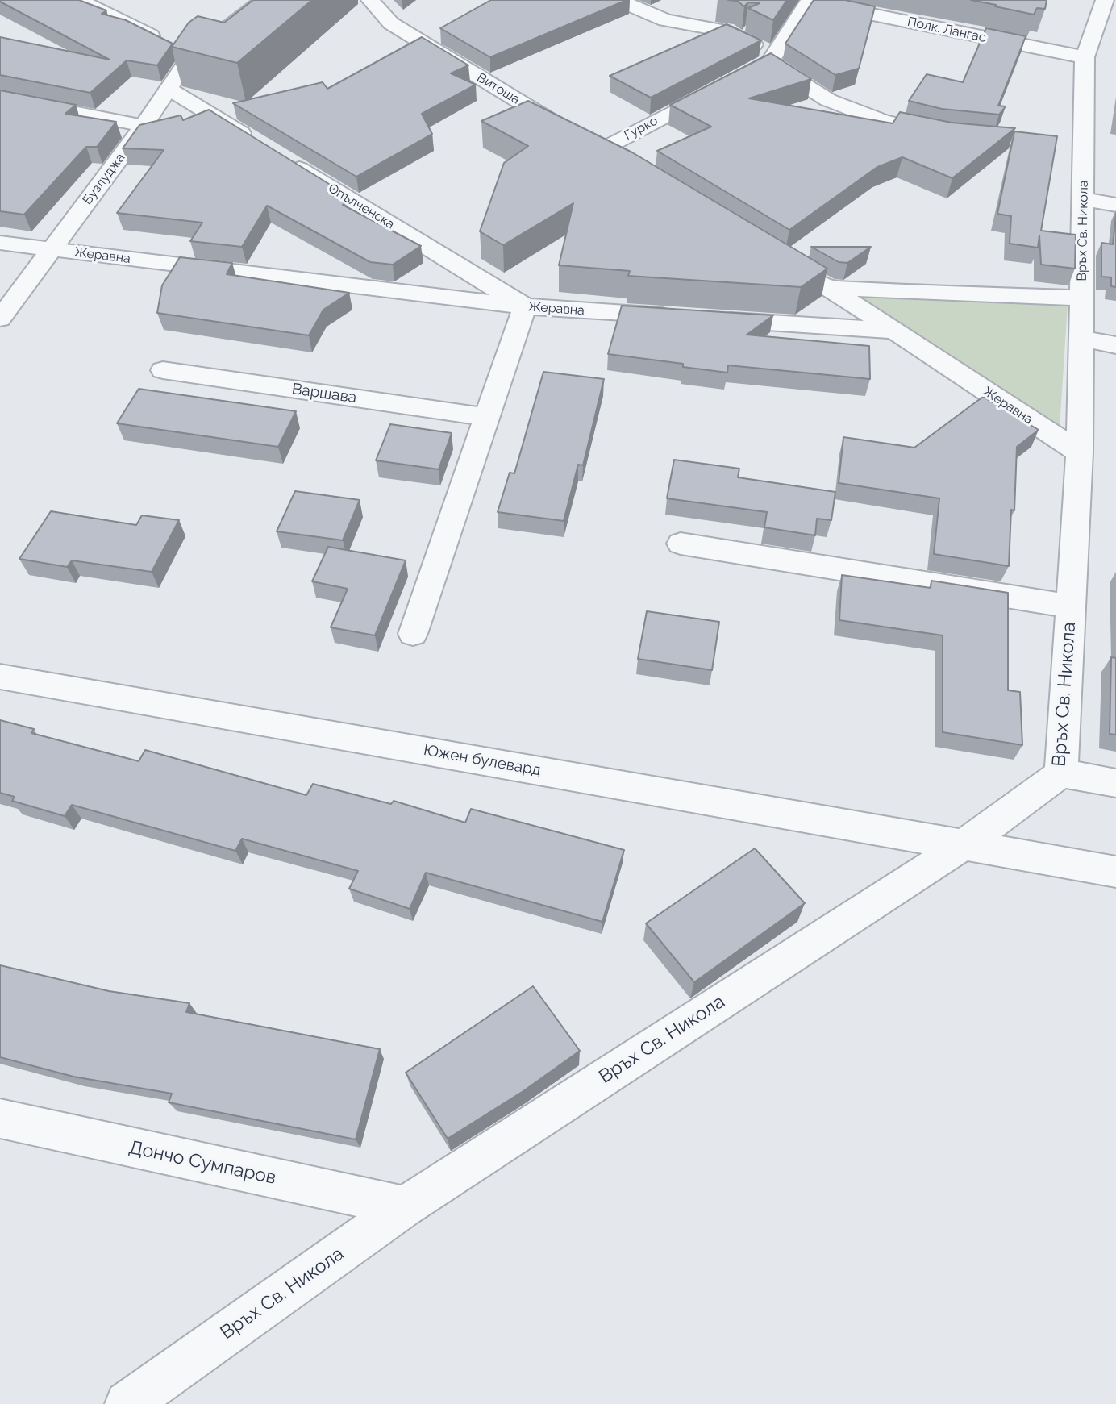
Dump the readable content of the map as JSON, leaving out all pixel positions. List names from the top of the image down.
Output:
{
  "streets": {
    "street": [
      "Полк. Лангас",
      "Витоша",
      "Гурко",
      "Бузлуджа",
      "Опълченска",
      "Връх Св. Никола",
      "Жеравна",
      "Варшава",
      "Южен булевард",
      "Дончо Сумпаров"
    ]
  },
  "crossings": [
    ["Полк. Лангас", "Гурко"],
    ["Полк. Лангас", "Връх Св. Никола"],
    ["Витоша", "Гурко"],
    ["Бузлуджа", "Жеравна"],
    ["Опълченска", "Жеравна"],
    ["Връх Св. Никола", "Жеравна"],
    ["Връх Св. Никола", "Южен булевард"],
    ["Връх Св. Никола", "Дончо Сумпаров"]
  ]
}
